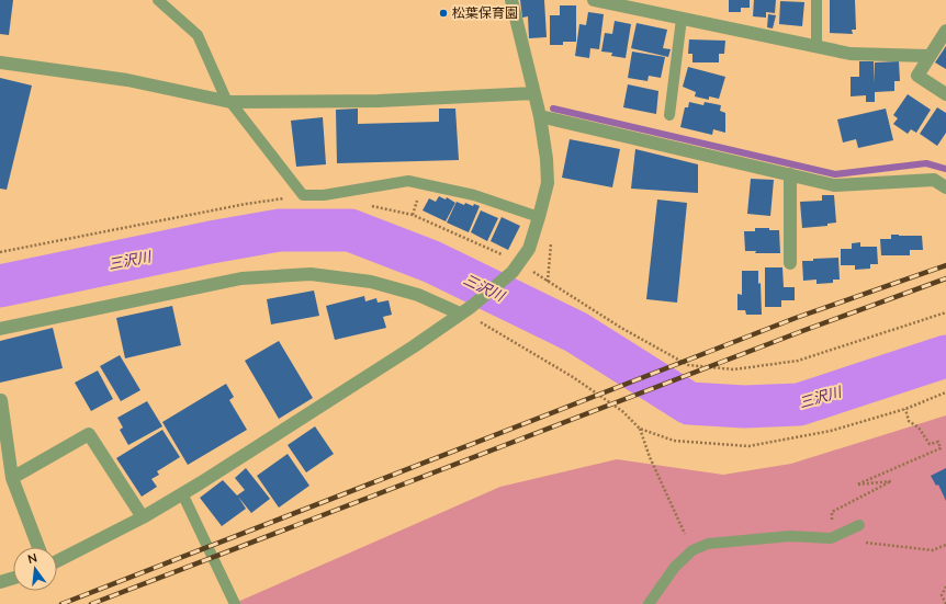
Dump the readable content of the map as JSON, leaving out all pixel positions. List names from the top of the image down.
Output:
{
  "water": ["三沢川"],
  "places": ["松葉保育園"],
  "north": "top"
}
